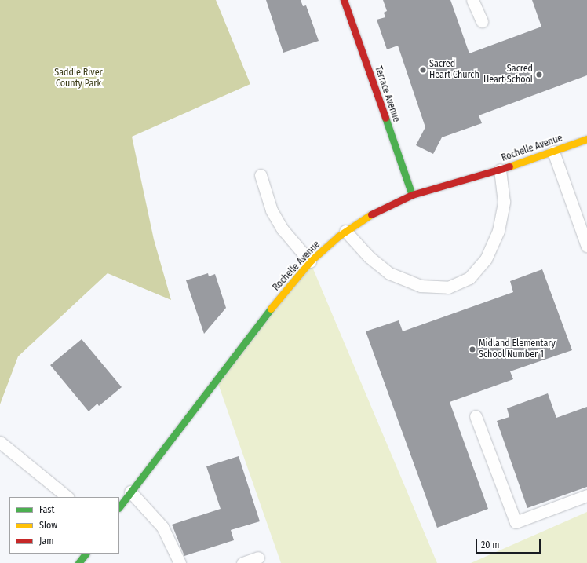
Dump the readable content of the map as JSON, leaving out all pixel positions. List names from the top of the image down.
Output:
{
  "streets": {
    "street": ["Terrace Avenue", "Rochelle Avenue"]
  },
  "crossings": [
    ["Terrace Avenue", "Rochelle Avenue"]
  ],
  "parks": ["Saddle River County Park"],
  "places": ["Sacred Heart Church", "Sacred Heart School", "Midland Elementary School Number 1"],
  "legend": ["Fast", "Slow", "Jam"],
  "scale_bar": "20 m"
}
